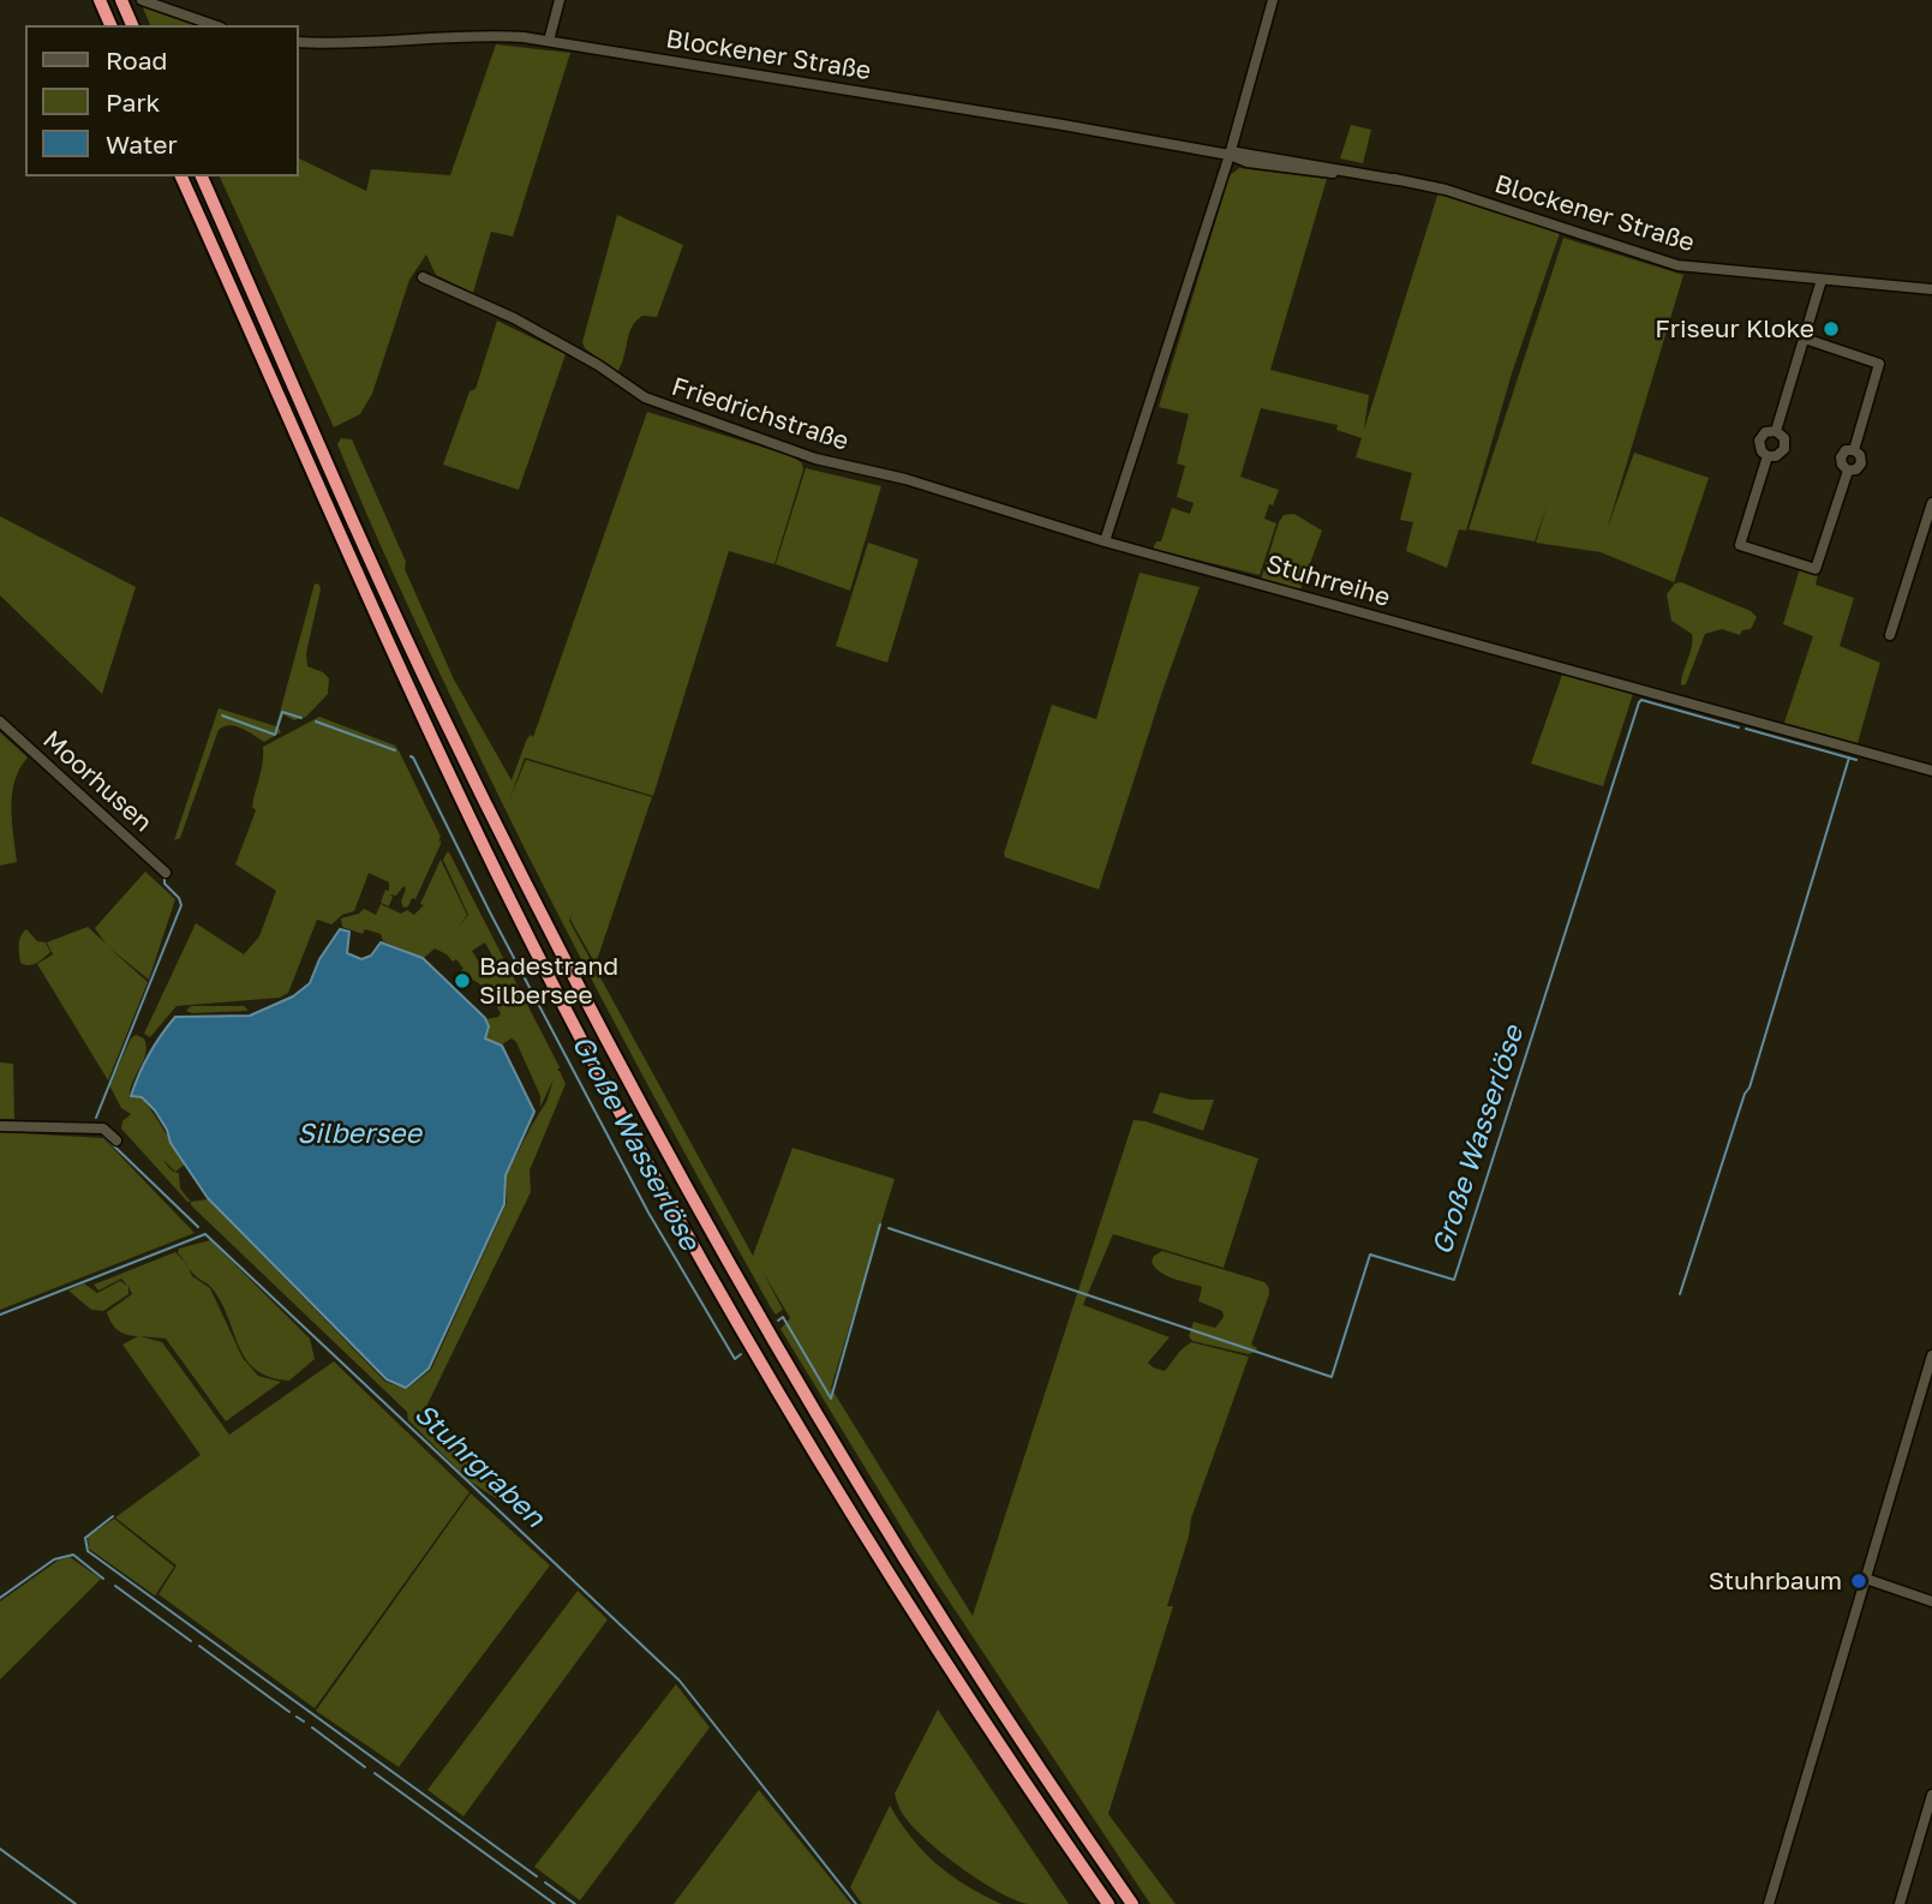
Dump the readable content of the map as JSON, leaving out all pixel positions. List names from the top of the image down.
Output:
{
  "streets": {
    "street": [
      "Blockener Straße",
      "Friedrichstraße",
      "Stuhrreihe",
      "Moorhusen"
    ]
  },
  "crossings": [
    ["Friedrichstraße", "Stuhrreihe"]
  ],
  "water": ["Silbersee", "Große Wasserlöse", "Stuhrgraben"],
  "places": ["Friseur Kloke", "Badestrand Silbersee", "Stuhrbaum"],
  "legend": ["Road", "Park", "Water"]
}
